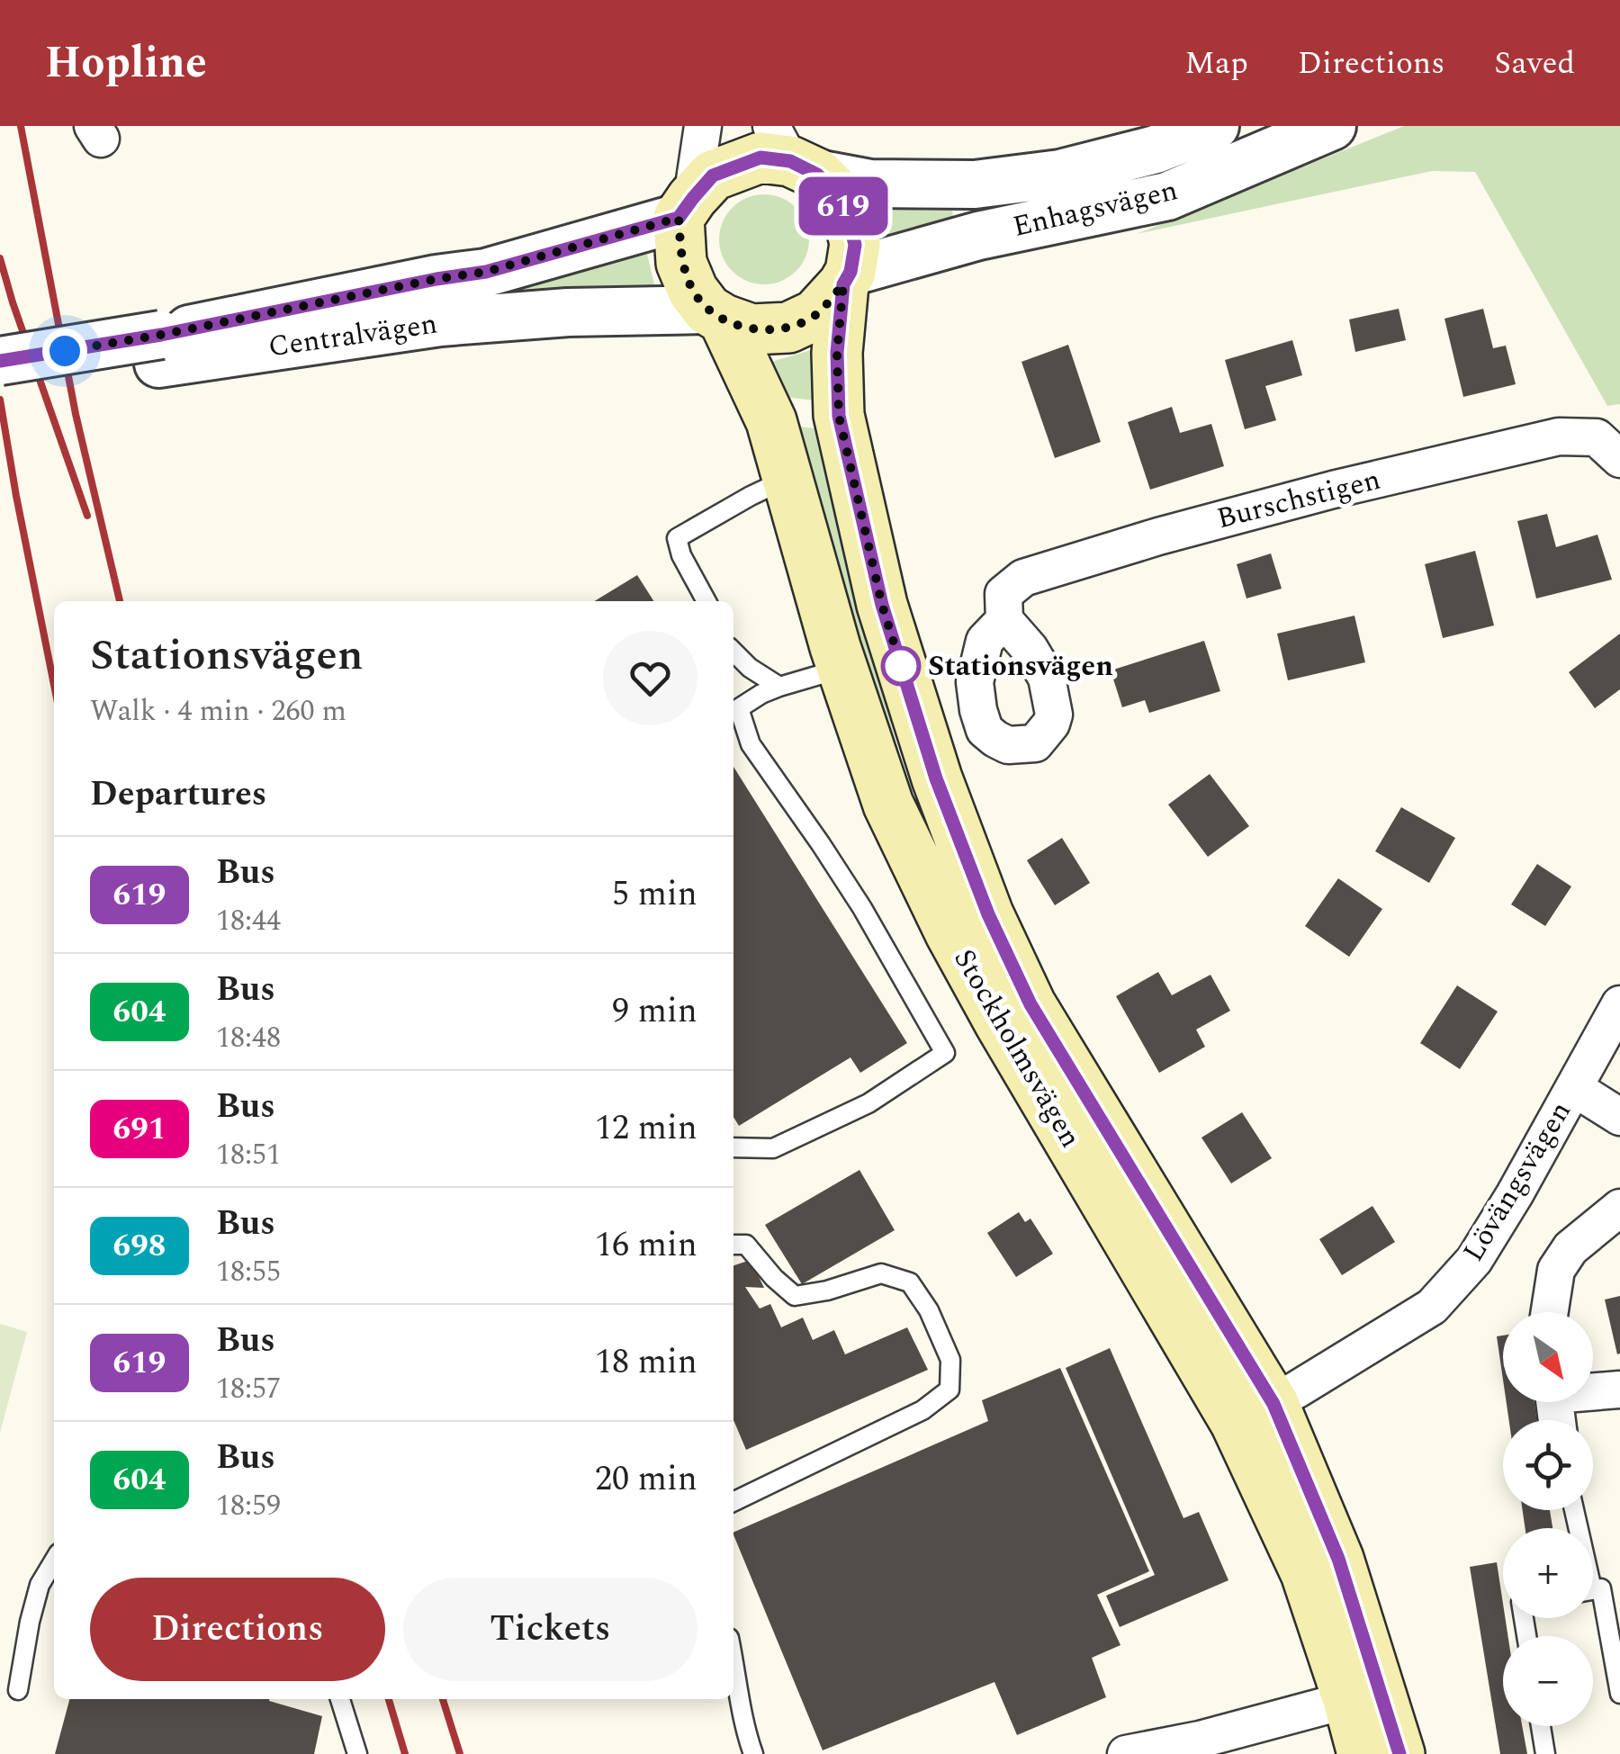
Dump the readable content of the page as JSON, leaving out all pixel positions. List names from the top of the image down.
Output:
{
  "streets": {
    "main road": ["Stockholmsvägen"],
    "street": [
      "Enhagsvägen",
      "Centralvägen",
      "Burschstigen",
      "Lövängsvägen"
    ]
  },
  "crossings": [
    ["Enhagsvägen", "Centralvägen"],
    ["Enhagsvägen", "Stockholmsvägen"],
    ["Centralvägen", "Stockholmsvägen"],
    ["Stockholmsvägen", "Lövängsvägen"]
  ],
  "places": ["Stationsvägen"],
  "lines": ["bus line 619"],
  "north": "bottom right",
  "page": {
    "header": "Hopline",
    "nav": ["Map", "Directions", "Saved"],
    "on_map": "619",
    "heading": [
      ["Stationsvägen", "Walk · 4 min · 260 m"],
      "Departures"
    ],
    "list": [
      {
        "mark": "619",
        "name": "Bus",
        "note": "18:44",
        "value": "5 min"
      },
      {
        "mark": "604",
        "name": "Bus",
        "note": "18:48",
        "value": "9 min"
      },
      {
        "mark": "691",
        "name": "Bus",
        "note": "18:51",
        "value": "12 min"
      },
      {
        "mark": "698",
        "name": "Bus",
        "note": "18:55",
        "value": "16 min"
      },
      {
        "mark": "619",
        "name": "Bus",
        "note": "18:57",
        "value": "18 min"
      },
      {
        "mark": "604",
        "name": "Bus",
        "note": "18:59",
        "value": "20 min"
      }
    ],
    "map_buttons": ["+", "−"],
    "buttons": ["Directions", "Tickets"]
  }
}
